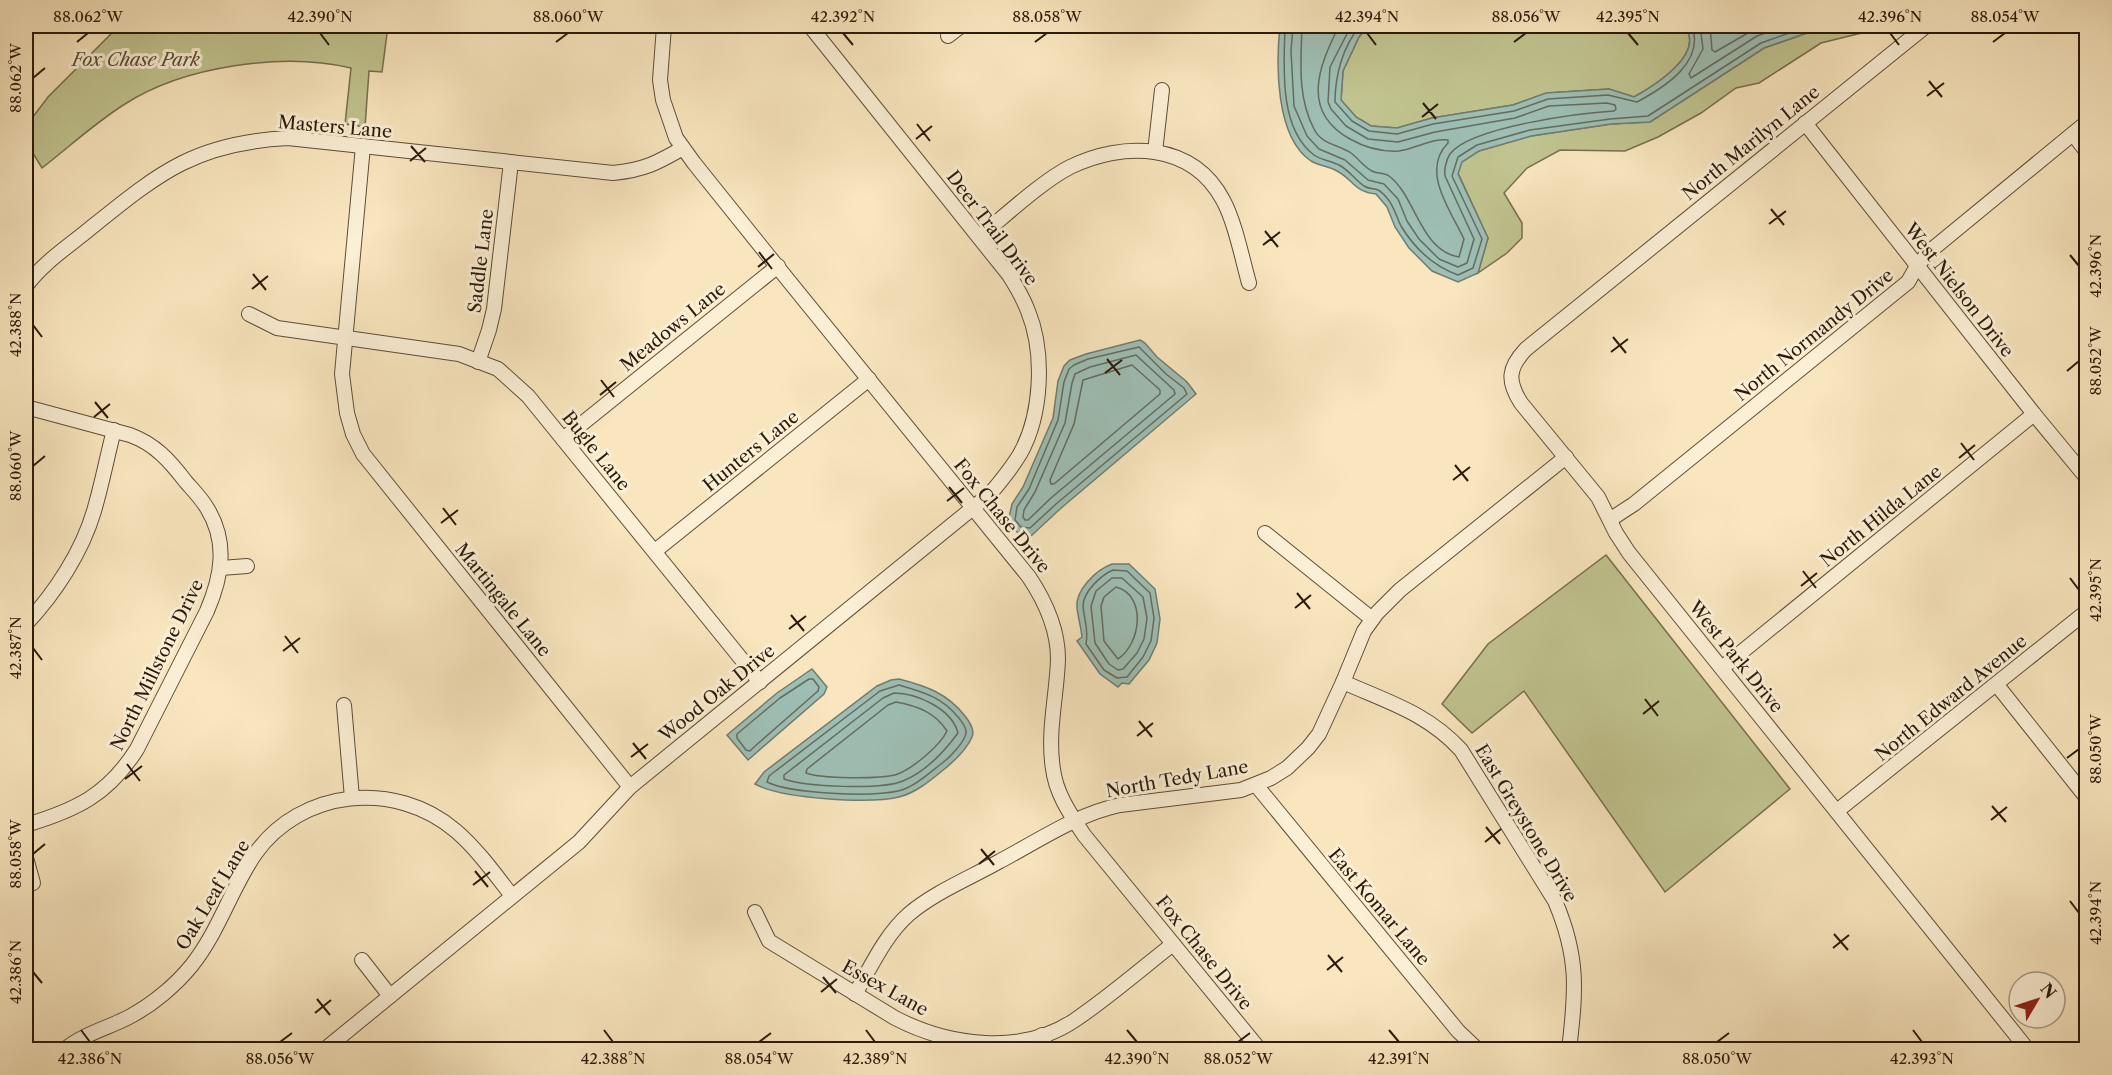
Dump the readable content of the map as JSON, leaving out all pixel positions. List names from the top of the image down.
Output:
{
  "streets": {
    "street": [
      "Masters Lane",
      "North Marilyn Lane",
      "Deer Trail Drive",
      "Saddle Lane",
      "West Nielson Drive",
      "Meadows Lane",
      "North Normandy Drive",
      "Bugle Lane",
      "Hunters Lane",
      "Fox Chase Drive",
      "North Hilda Lane",
      "Martingale Lane",
      "West Park Drive",
      "North Millstone Drive",
      "Wood Oak Drive",
      "North Edward Avenue",
      "North Tedy Lane",
      "East Greystone Drive",
      "Oak Leaf Lane",
      "East Komar Lane",
      "Essex Lane"
    ]
  },
  "crossings": [
    ["Masters Lane", "Saddle Lane"],
    ["Masters Lane", "Fox Chase Drive"],
    ["Masters Lane", "Martingale Lane"],
    ["North Marilyn Lane", "West Nielson Drive"],
    ["North Marilyn Lane", "West Park Drive"],
    ["Deer Trail Drive", "Fox Chase Drive"],
    ["Deer Trail Drive", "Wood Oak Drive"],
    ["Saddle Lane", "Bugle Lane"],
    ["West Nielson Drive", "North Normandy Drive"],
    ["West Nielson Drive", "North Hilda Lane"],
    ["Meadows Lane", "Bugle Lane"],
    ["Meadows Lane", "Fox Chase Drive"],
    ["North Normandy Drive", "West Park Drive"],
    ["Bugle Lane", "Hunters Lane"],
    ["Bugle Lane", "Martingale Lane"],
    ["Bugle Lane", "Wood Oak Drive"],
    ["Hunters Lane", "Fox Chase Drive"],
    ["Fox Chase Drive", "Wood Oak Drive"],
    ["Fox Chase Drive", "North Tedy Lane"],
    ["Fox Chase Drive", "Essex Lane"],
    ["North Hilda Lane", "West Park Drive"],
    ["Martingale Lane", "Wood Oak Drive"],
    ["West Park Drive", "North Edward Avenue"],
    ["West Park Drive", "North Tedy Lane"],
    ["Wood Oak Drive", "Oak Leaf Lane"],
    ["North Tedy Lane", "East Greystone Drive"],
    ["North Tedy Lane", "East Komar Lane"],
    ["North Tedy Lane", "Essex Lane"]
  ],
  "parks": ["Fox Chase Park"],
  "north": "top right",
  "coordinates": [
    "88.062°W",
    "42.390°N",
    "88.060°W",
    "42.392°N",
    "88.058°W",
    "42.394°N",
    "88.056°W",
    "42.395°N",
    "42.396°N",
    "88.054°W",
    "42.388°N",
    "88.052°W",
    "42.387°N",
    "88.050°W",
    "42.386°N",
    "42.389°N",
    "42.391°N",
    "42.393°N"
  ]
}
